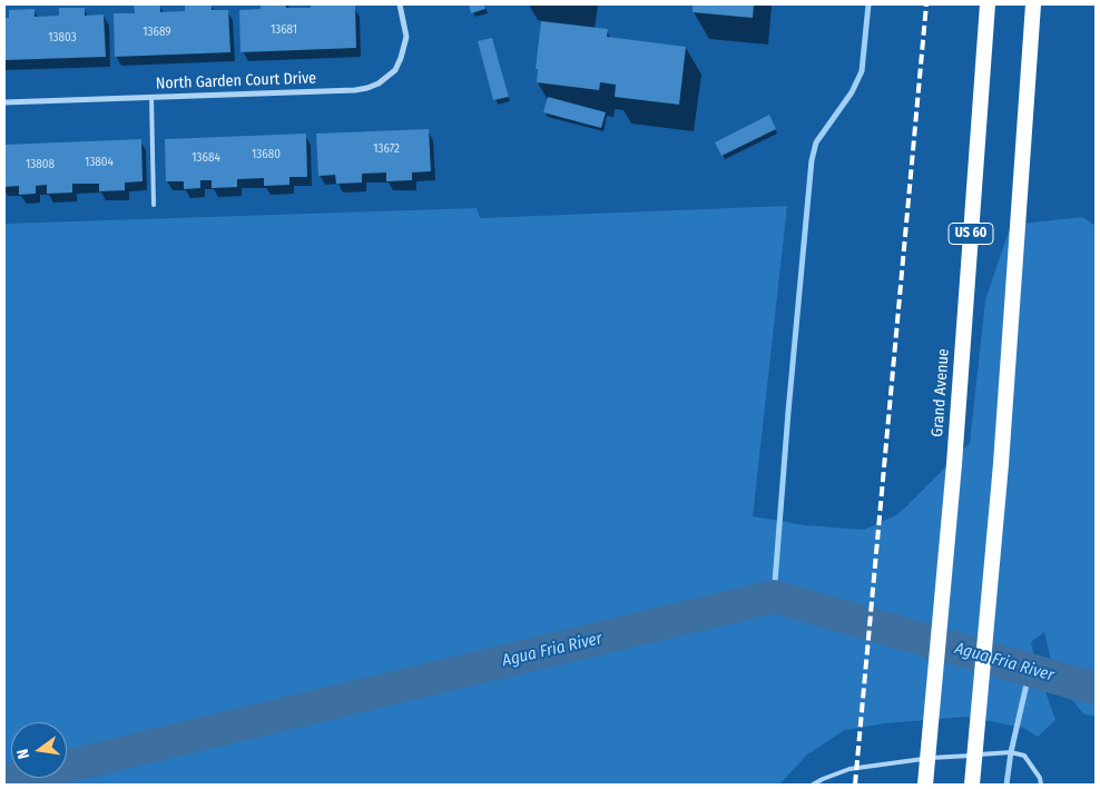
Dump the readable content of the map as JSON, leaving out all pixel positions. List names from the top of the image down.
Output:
{
  "streets": {
    "highway": ["US 60", "Grand Avenue"],
    "street": ["North Garden Court Drive"]
  },
  "water": ["Agua Fria River"],
  "house_numbers": [
    "13681",
    "13689",
    "13803",
    "13672",
    "13680",
    "13684",
    "13804",
    "13808"
  ],
  "north": "left"
}
